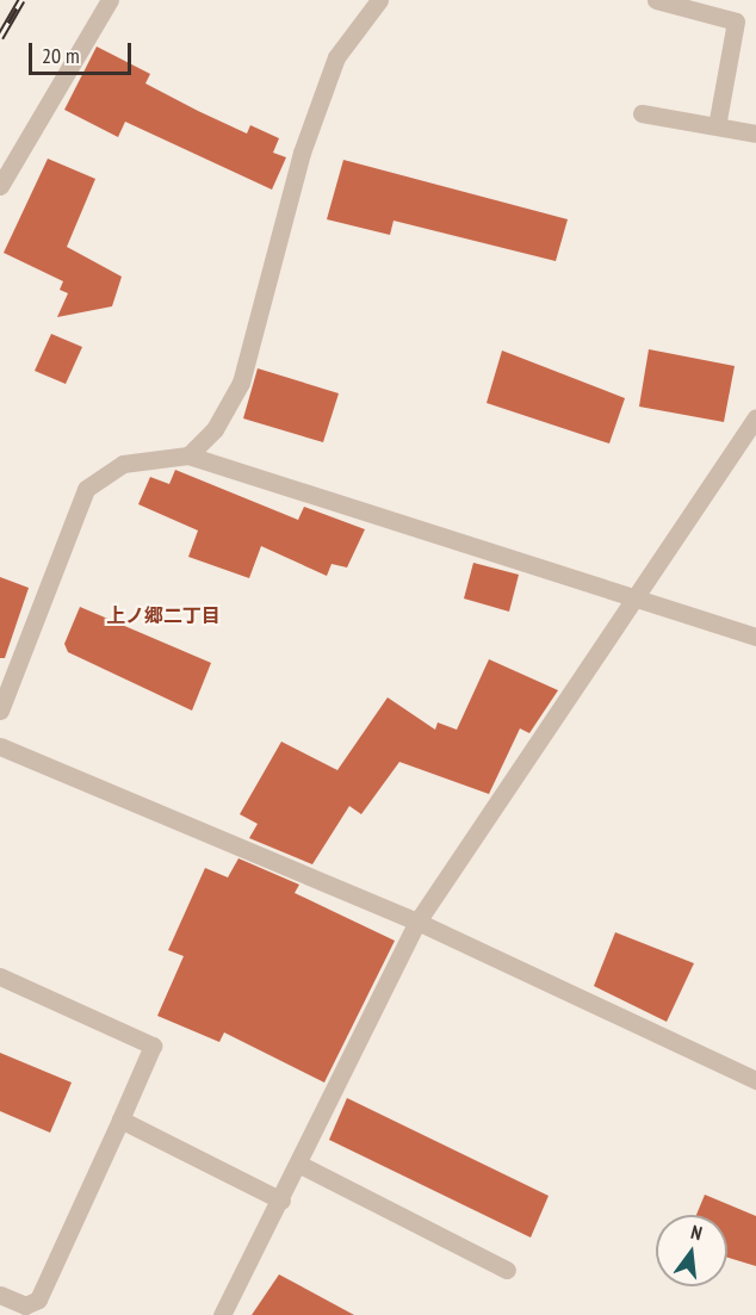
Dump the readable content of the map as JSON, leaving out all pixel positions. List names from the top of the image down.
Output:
{
  "districts": ["上ノ郷二丁目"],
  "scale_bar": "20 m",
  "north": "top"
}
